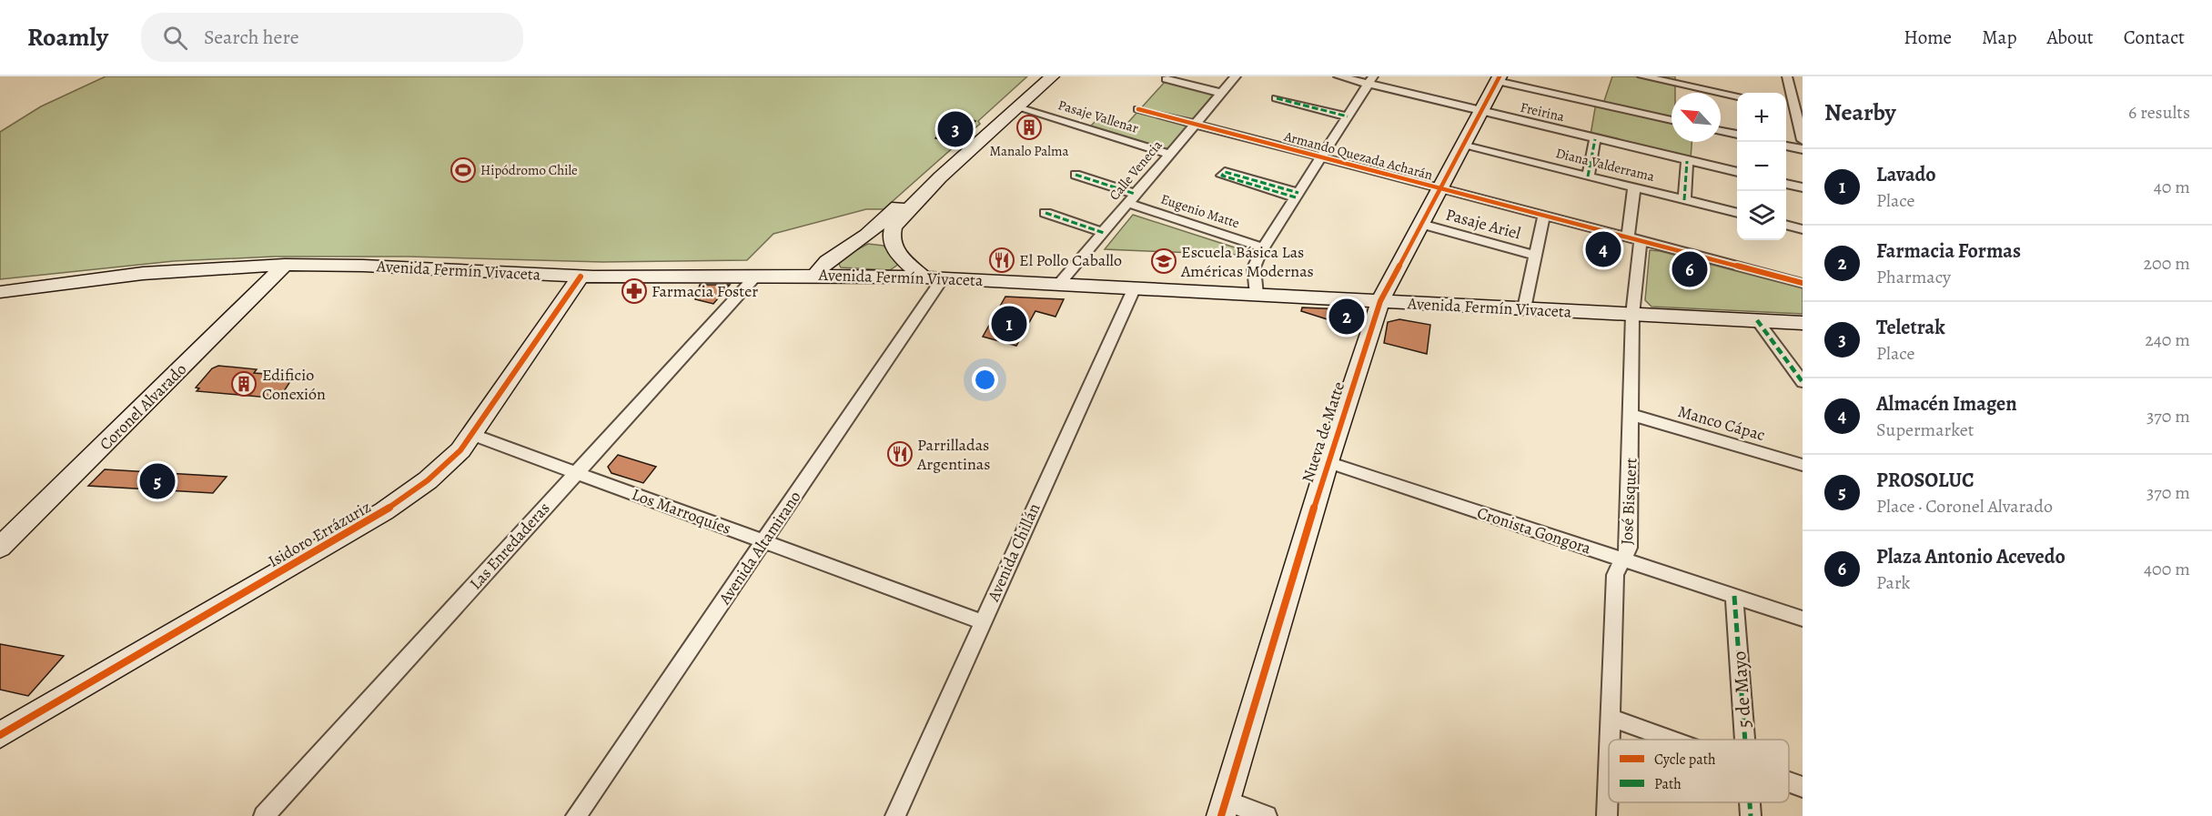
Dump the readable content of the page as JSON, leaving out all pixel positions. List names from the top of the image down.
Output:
{
  "streets": {
    "street": [
      "Freirina",
      "Pasaje Vallenar",
      "Armando Quezada Acharán",
      "Diana Valderrama",
      "Calle Venecia",
      "Eugenio Matte",
      "Pasaje Ariel",
      "Avenida Fermín Vivaceta",
      "Coronel Alvarado",
      "Manco Cápac",
      "Nueva de Matte",
      "José Bisquert",
      "Los Marroquíes",
      "Cronista Gongora",
      "Isidoro Errázuriz",
      "Las Enredaderas",
      "Avenida Altamirano",
      "Avenida Chillán",
      "5 de Mayo"
    ]
  },
  "crossings": [
    ["Freirina", "Nueva de Matte"],
    ["Pasaje Vallenar", "Calle Venecia"],
    ["Armando Quezada Acharán", "Calle Venecia"],
    ["Armando Quezada Acharán", "Nueva de Matte"],
    ["Armando Quezada Acharán", "José Bisquert"],
    ["Diana Valderrama", "Nueva de Matte"],
    ["Diana Valderrama", "José Bisquert"],
    ["Calle Venecia", "Eugenio Matte"],
    ["Calle Venecia", "Avenida Fermín Vivaceta"],
    ["Pasaje Ariel", "Nueva de Matte"],
    ["Avenida Fermín Vivaceta", "Coronel Alvarado"],
    ["Avenida Fermín Vivaceta", "Nueva de Matte"],
    ["Avenida Fermín Vivaceta", "José Bisquert"],
    ["Avenida Fermín Vivaceta", "Isidoro Errázuriz"],
    ["Avenida Fermín Vivaceta", "Las Enredaderas"],
    ["Avenida Fermín Vivaceta", "Avenida Altamirano"],
    ["Avenida Fermín Vivaceta", "Avenida Chillán"],
    ["Manco Cápac", "José Bisquert"],
    ["Nueva de Matte", "Cronista Gongora"],
    ["José Bisquert", "Cronista Gongora"],
    ["Los Marroquíes", "Isidoro Errázuriz"],
    ["Los Marroquíes", "Las Enredaderas"],
    ["Los Marroquíes", "Avenida Altamirano"],
    ["Los Marroquíes", "Avenida Chillán"],
    ["Cronista Gongora", "5 de Mayo"]
  ],
  "places": {
    "building": ["Manalo Palma", "Edificio Conexión"],
    "sports": ["Hipódromo Chile"],
    "restaurant": ["El Pollo Caballo", "Parrilladas Argentinas"],
    "school or university": ["Escuela Básica Las Américas Modernas"],
    "pharmacy": ["Farmacia Foster"]
  },
  "legend": ["Cycle path", "Path"],
  "north": "top left",
  "page": {
    "header": "Roamly",
    "search": "Search here",
    "nav": [
      "Home",
      "Map",
      "About",
      "Contact"
    ],
    "heading": ["Nearby", "6 results"],
    "map_buttons": ["+", "−"],
    "pins": [
      "3",
      "4",
      "6",
      "2",
      "1",
      "5"
    ],
    "list": [
      {
        "mark": "1",
        "name": "Lavado",
        "note": "Place",
        "value": "40 m"
      },
      {
        "mark": "2",
        "name": "Farmacia Formas",
        "note": "Pharmacy",
        "value": "200 m"
      },
      {
        "mark": "3",
        "name": "Teletrak",
        "note": "Place",
        "value": "240 m"
      },
      {
        "mark": "4",
        "name": "Almacén Imagen",
        "note": "Supermarket",
        "value": "370 m"
      },
      {
        "mark": "5",
        "name": "PROSOLUC",
        "note": "Place · Coronel Alvarado",
        "value": "370 m"
      },
      {
        "mark": "6",
        "name": "Plaza Antonio Acevedo",
        "note": "Park",
        "value": "400 m"
      }
    ]
  }
}
